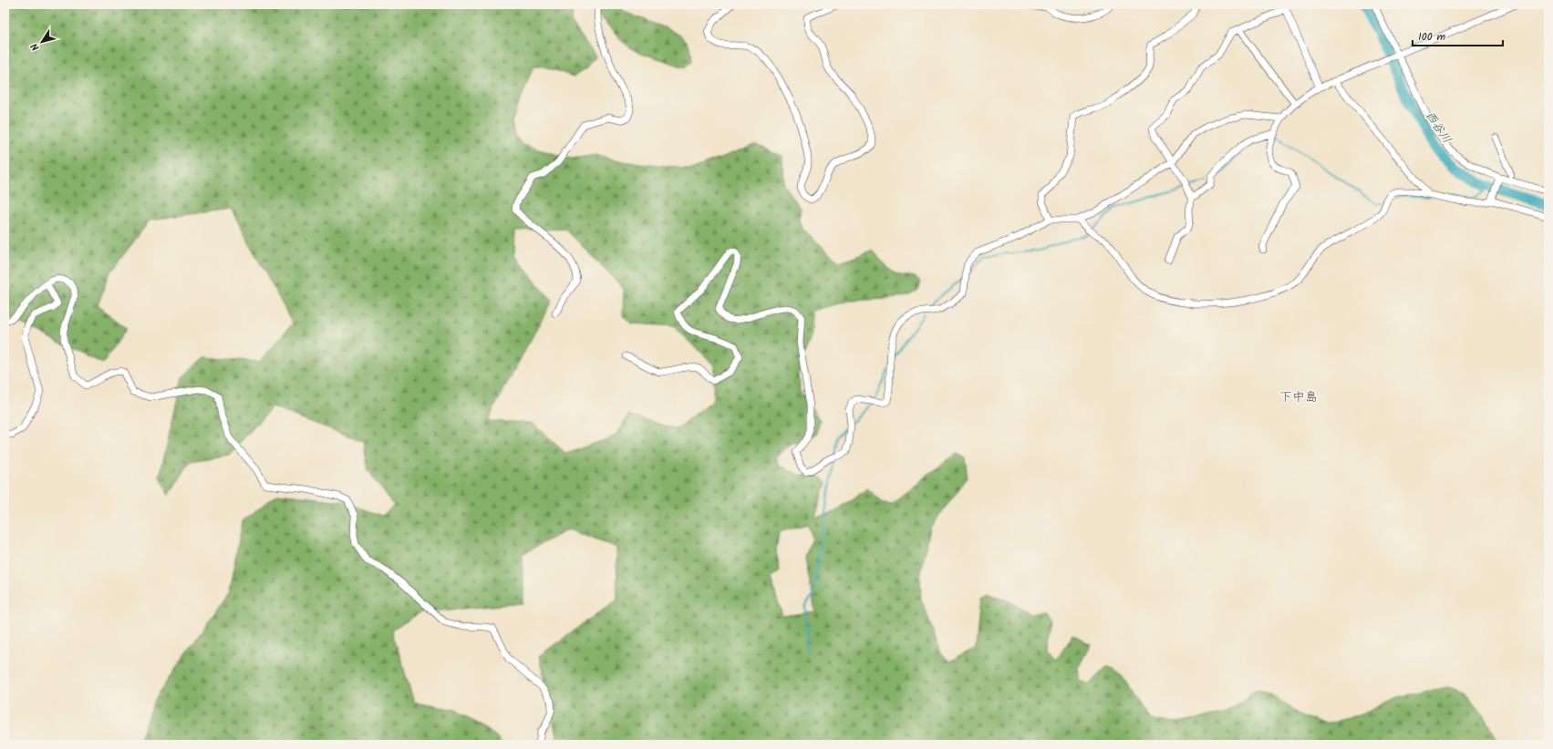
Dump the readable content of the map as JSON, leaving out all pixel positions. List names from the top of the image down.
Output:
{
  "districts": ["下中島"],
  "water": ["西谷川"],
  "scale_bar": "100 m",
  "north": "bottom left"
}
